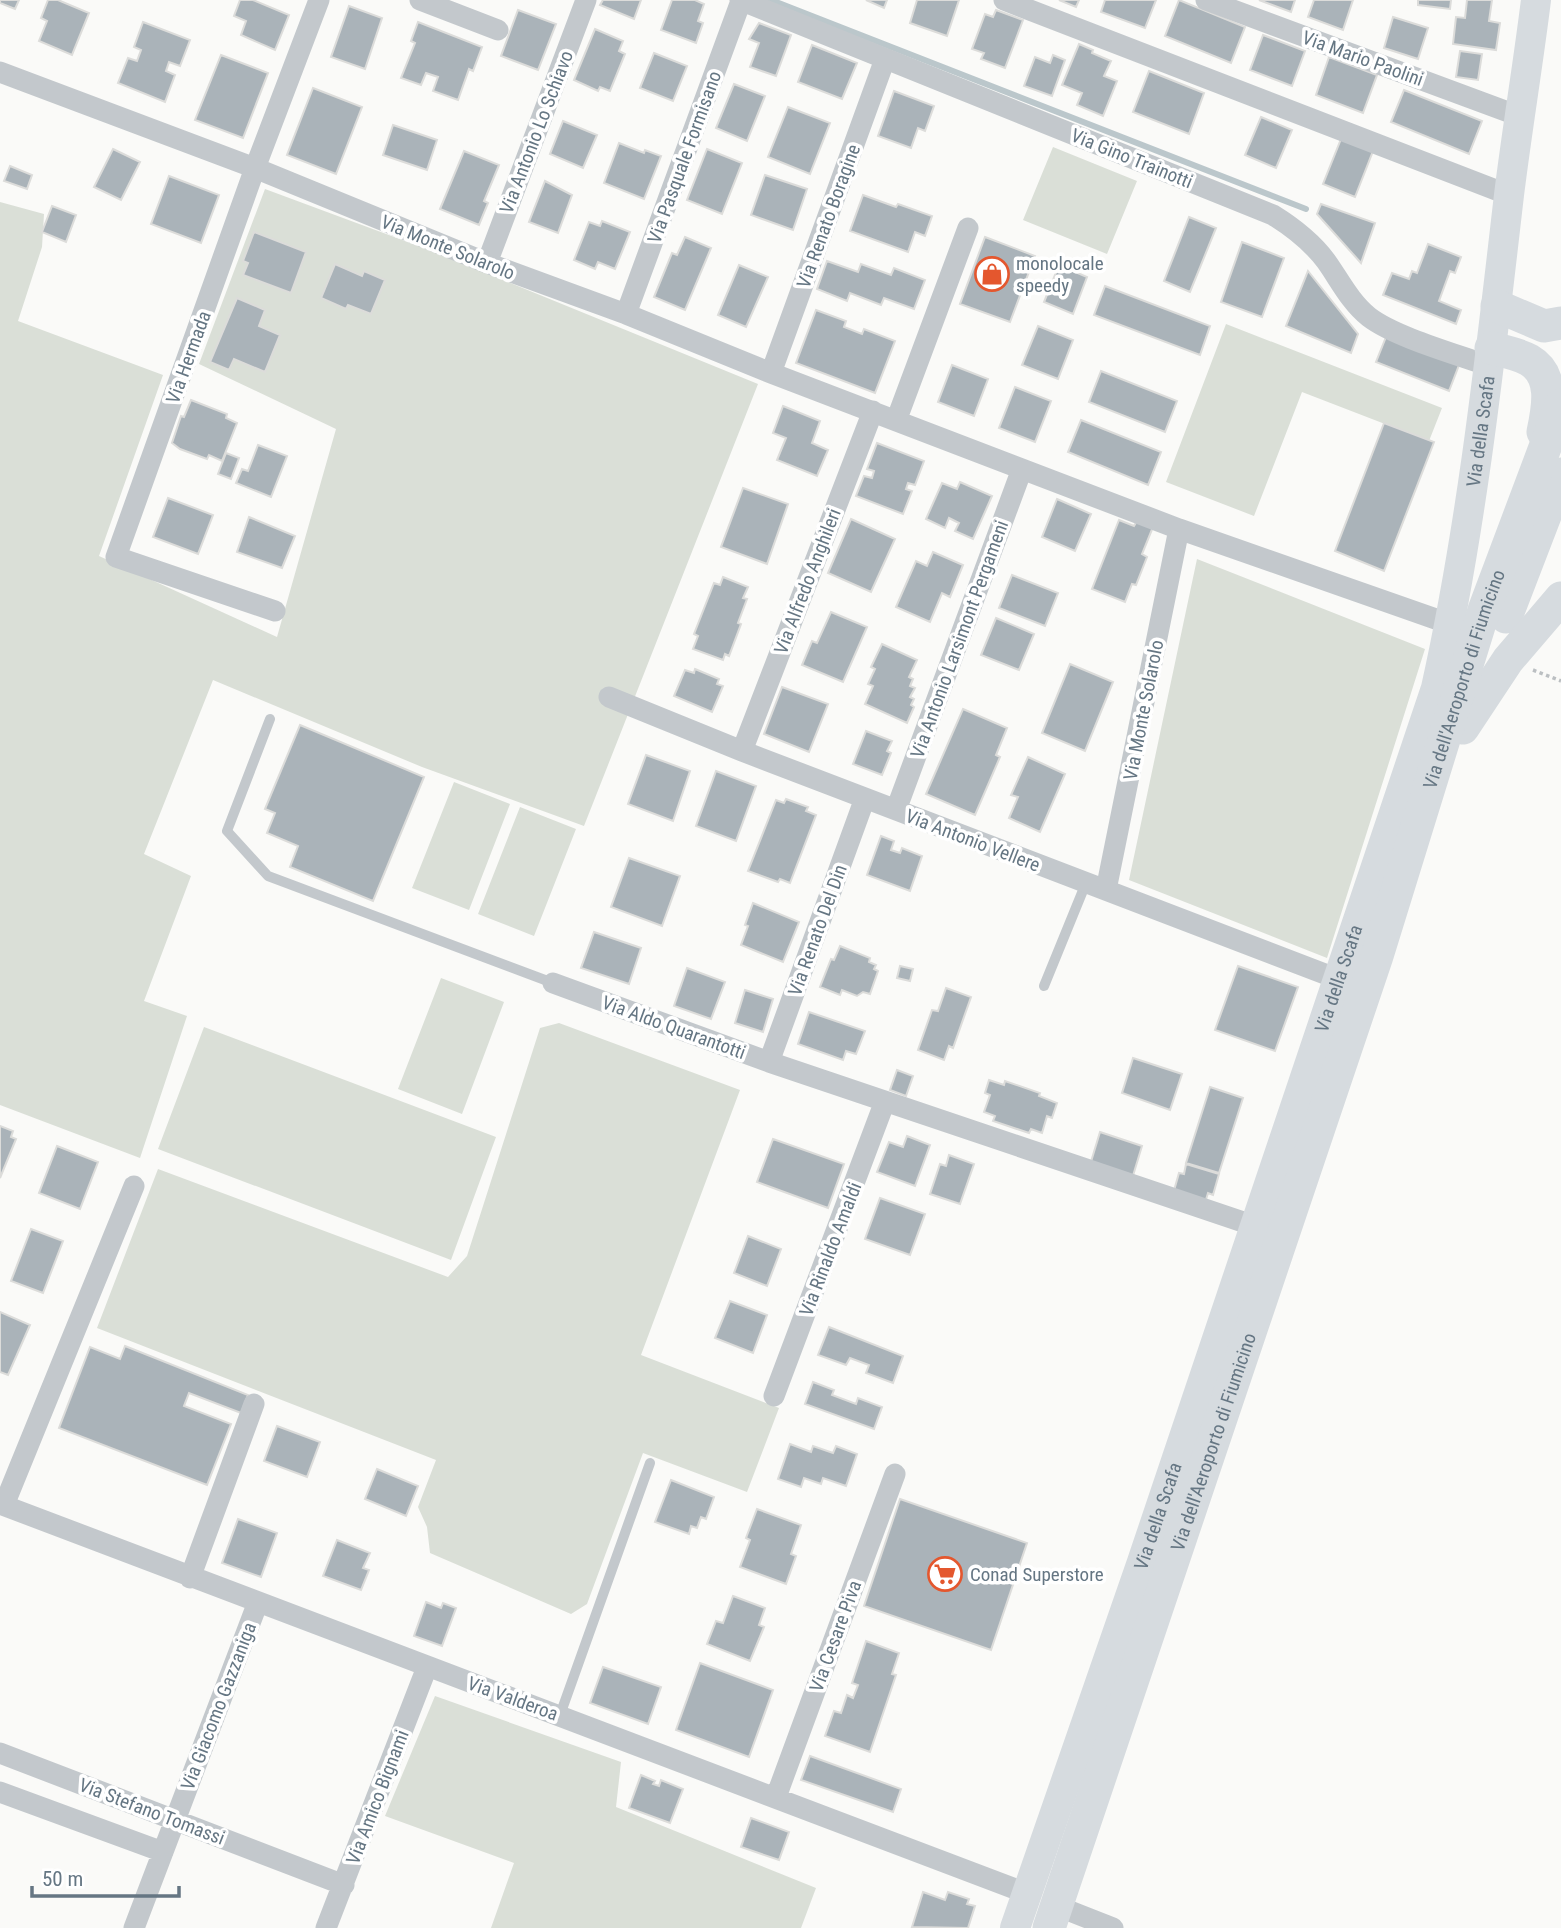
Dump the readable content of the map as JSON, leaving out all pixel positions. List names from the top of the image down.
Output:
{
  "streets": {
    "main road": ["Via dell'Aeroporto di Fiumicino"],
    "street": [
      "Via Mario Paolini",
      "Via Antonio Lo Schiavo",
      "Via Pasquale Formisano",
      "Via Gino Trainotti",
      "Via Renato Boragine",
      "Via Monte Solarolo",
      "Via Hermada",
      "Via della Scafa",
      "Via Alfredo Anghileri",
      "Via Antonio Larsimont Pergameni",
      "Via Antonio Vellere",
      "Via Renato Del Din",
      "Via Aldo Quarantotti",
      "Via Rinaldo Amaldi",
      "Via Cesare Piva",
      "Via Valderoa",
      "Via Giacomo Gazzaniga",
      "Via Amico Bignami",
      "Via Stefano Tomassi"
    ]
  },
  "crossings": [
    ["Via Mario Paolini", "Via della Scafa"],
    ["Via Antonio Lo Schiavo", "Via Monte Solarolo"],
    ["Via Pasquale Formisano", "Via Gino Trainotti"],
    ["Via Pasquale Formisano", "Via Monte Solarolo"],
    ["Via Gino Trainotti", "Via Renato Boragine"],
    ["Via Gino Trainotti", "Via della Scafa"],
    ["Via Renato Boragine", "Via Monte Solarolo"],
    ["Via Monte Solarolo", "Via Hermada"],
    ["Via Monte Solarolo", "Via della Scafa"],
    ["Via Monte Solarolo", "Via Alfredo Anghileri"],
    ["Via Monte Solarolo", "Via Antonio Larsimont Pergameni"],
    ["Via Monte Solarolo", "Via Antonio Vellere"],
    ["Via della Scafa", "Via Antonio Vellere"],
    ["Via della Scafa", "Via Aldo Quarantotti"],
    ["Via della Scafa", "Via Valderoa"],
    ["Via Alfredo Anghileri", "Via Antonio Vellere"],
    ["Via Antonio Larsimont Pergameni", "Via Antonio Vellere"],
    ["Via Antonio Vellere", "Via Renato Del Din"],
    ["Via Renato Del Din", "Via Aldo Quarantotti"],
    ["Via Aldo Quarantotti", "Via Rinaldo Amaldi"],
    ["Via Cesare Piva", "Via Valderoa"],
    ["Via Valderoa", "Via Giacomo Gazzaniga"],
    ["Via Valderoa", "Via Amico Bignami"],
    ["Via Giacomo Gazzaniga", "Via Stefano Tomassi"],
    ["Via Amico Bignami", "Via Stefano Tomassi"]
  ],
  "places": {
    "shop": ["monolocale speedy"],
    "supermarket": ["Conad Superstore"]
  },
  "scale_bar": "50 m"
}
